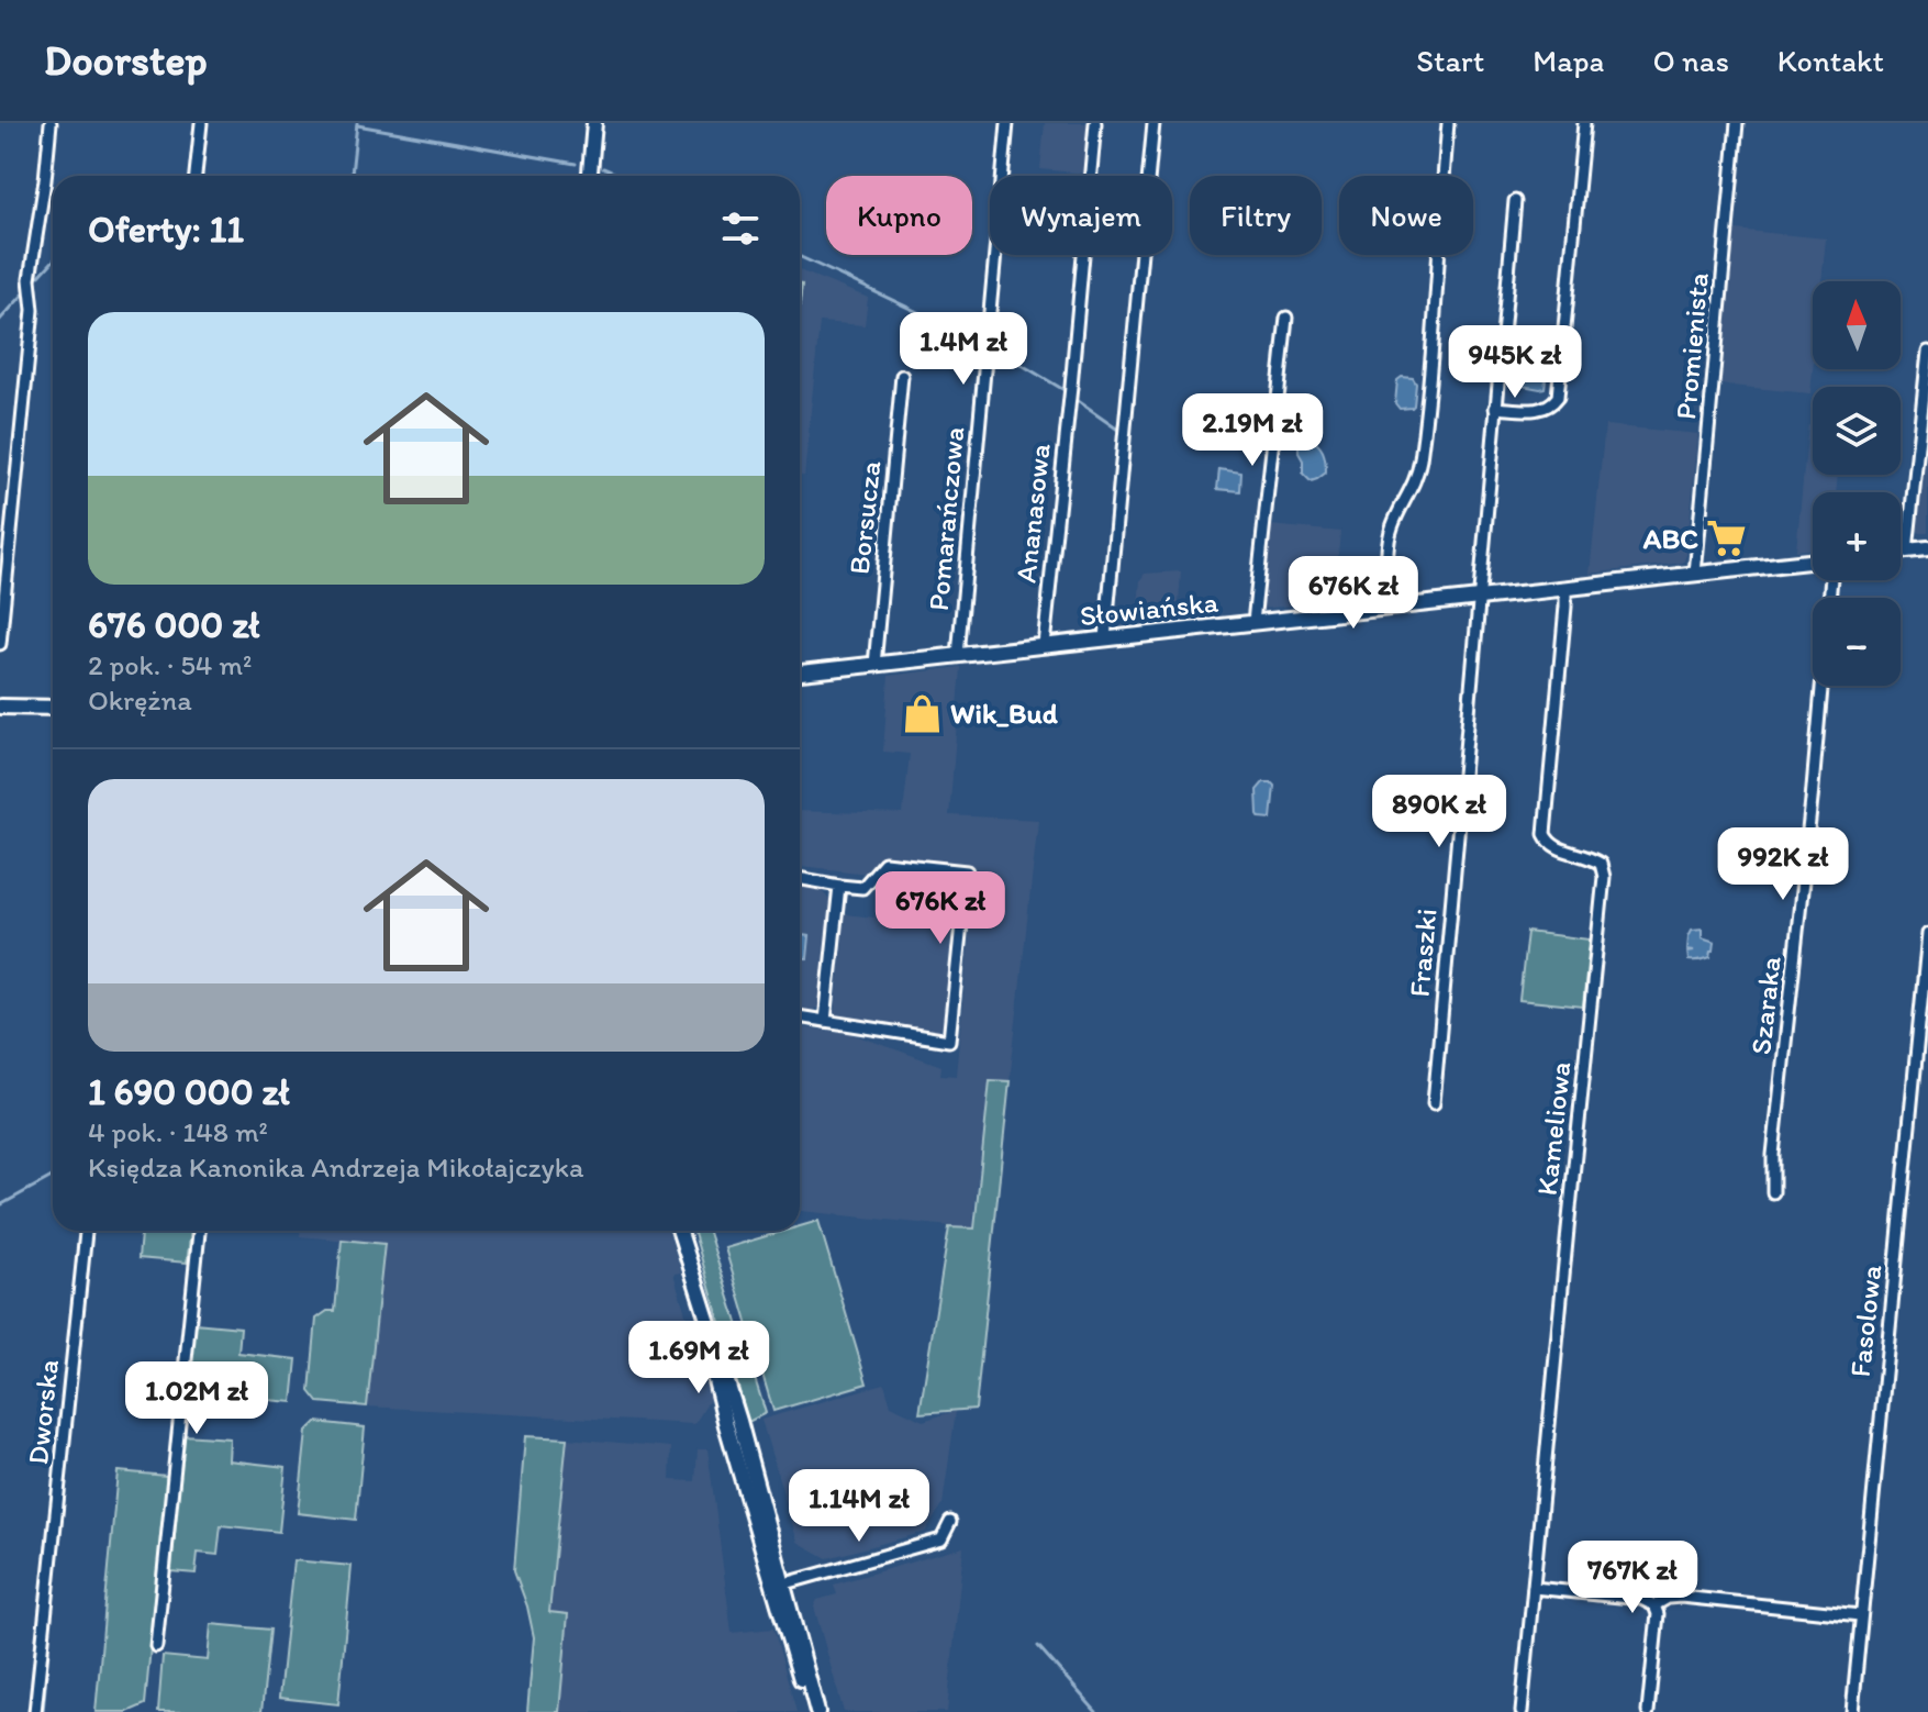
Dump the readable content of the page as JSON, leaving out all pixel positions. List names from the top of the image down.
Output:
{
  "streets": {
    "street": [
      "Promienista",
      "Ananasowa",
      "Borsucza",
      "Pomarańczowa",
      "Słowiańska",
      "Fraszki",
      "Szaraka",
      "Kameliowa",
      "Fasolowa",
      "Dworska"
    ]
  },
  "crossings": [
    ["Promienista", "Słowiańska"],
    ["Ananasowa", "Słowiańska"],
    ["Borsucza", "Słowiańska"],
    ["Pomarańczowa", "Słowiańska"],
    ["Słowiańska", "Fraszki"],
    ["Słowiańska", "Kameliowa"]
  ],
  "places": {
    "supermarket": ["ABC"],
    "shop": ["Wik_Bud"]
  },
  "north": "top",
  "page": {
    "header": "Doorstep",
    "nav": [
      "Start",
      "Mapa",
      "O nas",
      "Kontakt"
    ],
    "chip": [
      "Kupno",
      "Wynajem",
      "Filtry",
      "Nowe"
    ],
    "heading": "Oferty: 11",
    "map_buttons": ["+", "−"],
    "list": [
      {
        "name": "676 000 zł",
        "note": "2 pok. · 54 m² · Okrężna"
      },
      {
        "name": "1 690 000 zł",
        "note": "4 pok. · 148 m² · Księdza Kanonika Andrzeja Mikołajczyka"
      }
    ],
    "price": [
      "1.4M zł",
      "945K zł",
      "2.19M zł",
      "676K zł",
      "890K zł",
      "992K zł",
      "676K zł",
      "1.69M zł",
      "1.02M zł",
      "1.14M zł",
      "767K zł"
    ]
  }
}
